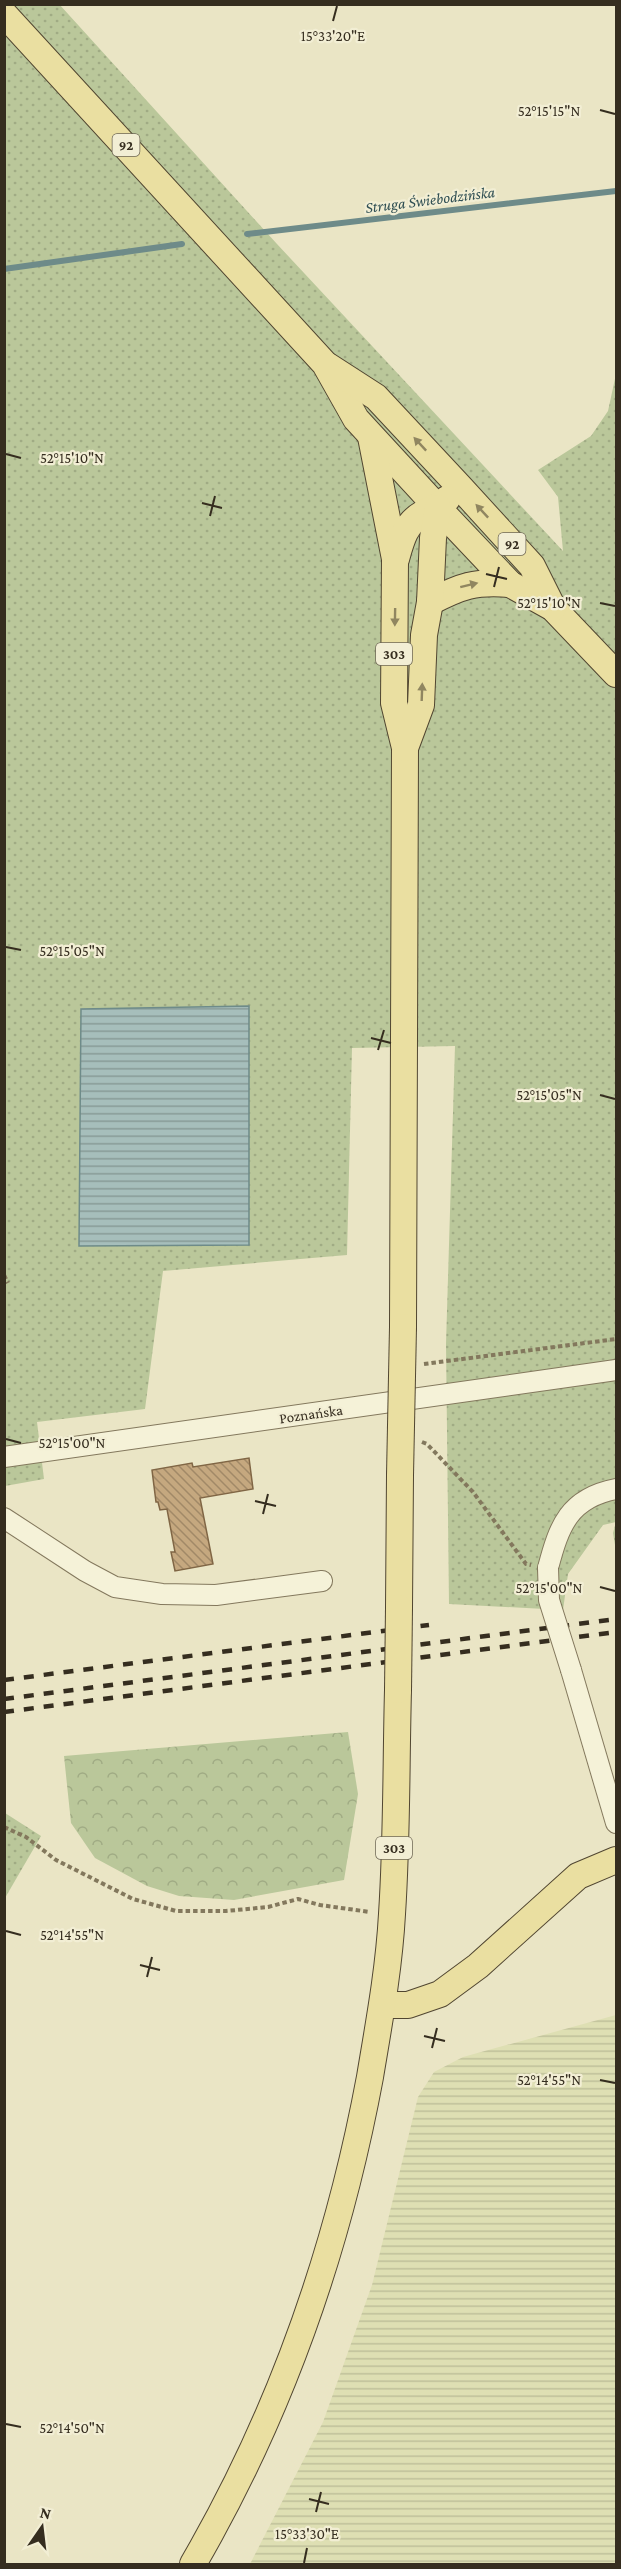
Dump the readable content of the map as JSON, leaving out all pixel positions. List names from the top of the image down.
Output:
{
  "streets": {
    "main road": ["92", "303"],
    "street": ["Poznańska"]
  },
  "crossings": [
    ["92", "303"]
  ],
  "water": ["Struga Świebodzińska"],
  "north": "top",
  "coordinates": [
    "15°33'20\"E",
    "52°15'15\"N",
    "52°15'10\"N",
    "52°15'05\"N",
    "52°15'00\"N",
    "52°14'55\"N",
    "52°14'50\"N",
    "15°33'30\"E"
  ]
}
